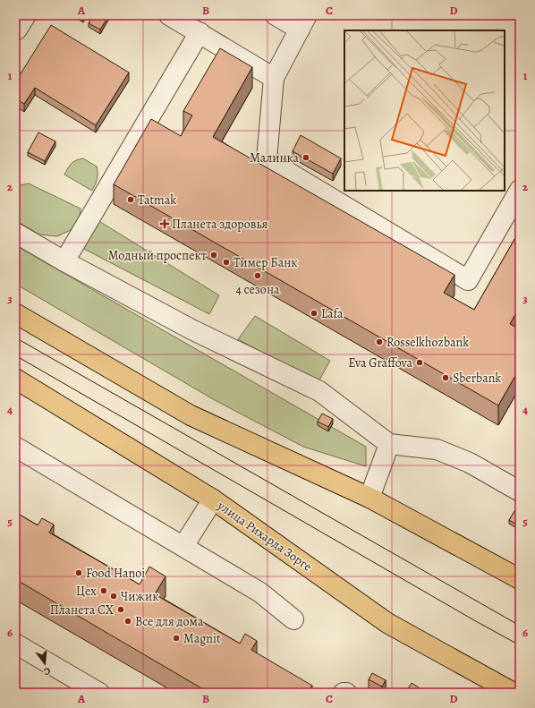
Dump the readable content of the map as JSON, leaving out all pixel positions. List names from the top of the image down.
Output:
{
  "streets": {
    "main road": ["улица Рихарда Зорге"]
  },
  "places": {
    "other": [
      "Малинка",
      "Tatmak",
      "Модный проспект",
      "Тимер Банк",
      "4 сезона",
      "Lafa",
      "Rosselkhozbank",
      "Eva Graffova",
      "Sberbank",
      "Food Hanoi",
      "Цех",
      "Чижик",
      "Планета СХ",
      "Все для дома",
      "Magnit"
    ],
    "health": ["Планета здоровья"]
  },
  "north": "bottom",
  "grid": {
    "columns": [
      "A",
      "B",
      "C",
      "D"
    ],
    "rows": [
      "1",
      "2",
      "3",
      "4",
      "5",
      "6"
    ]
  }
}
